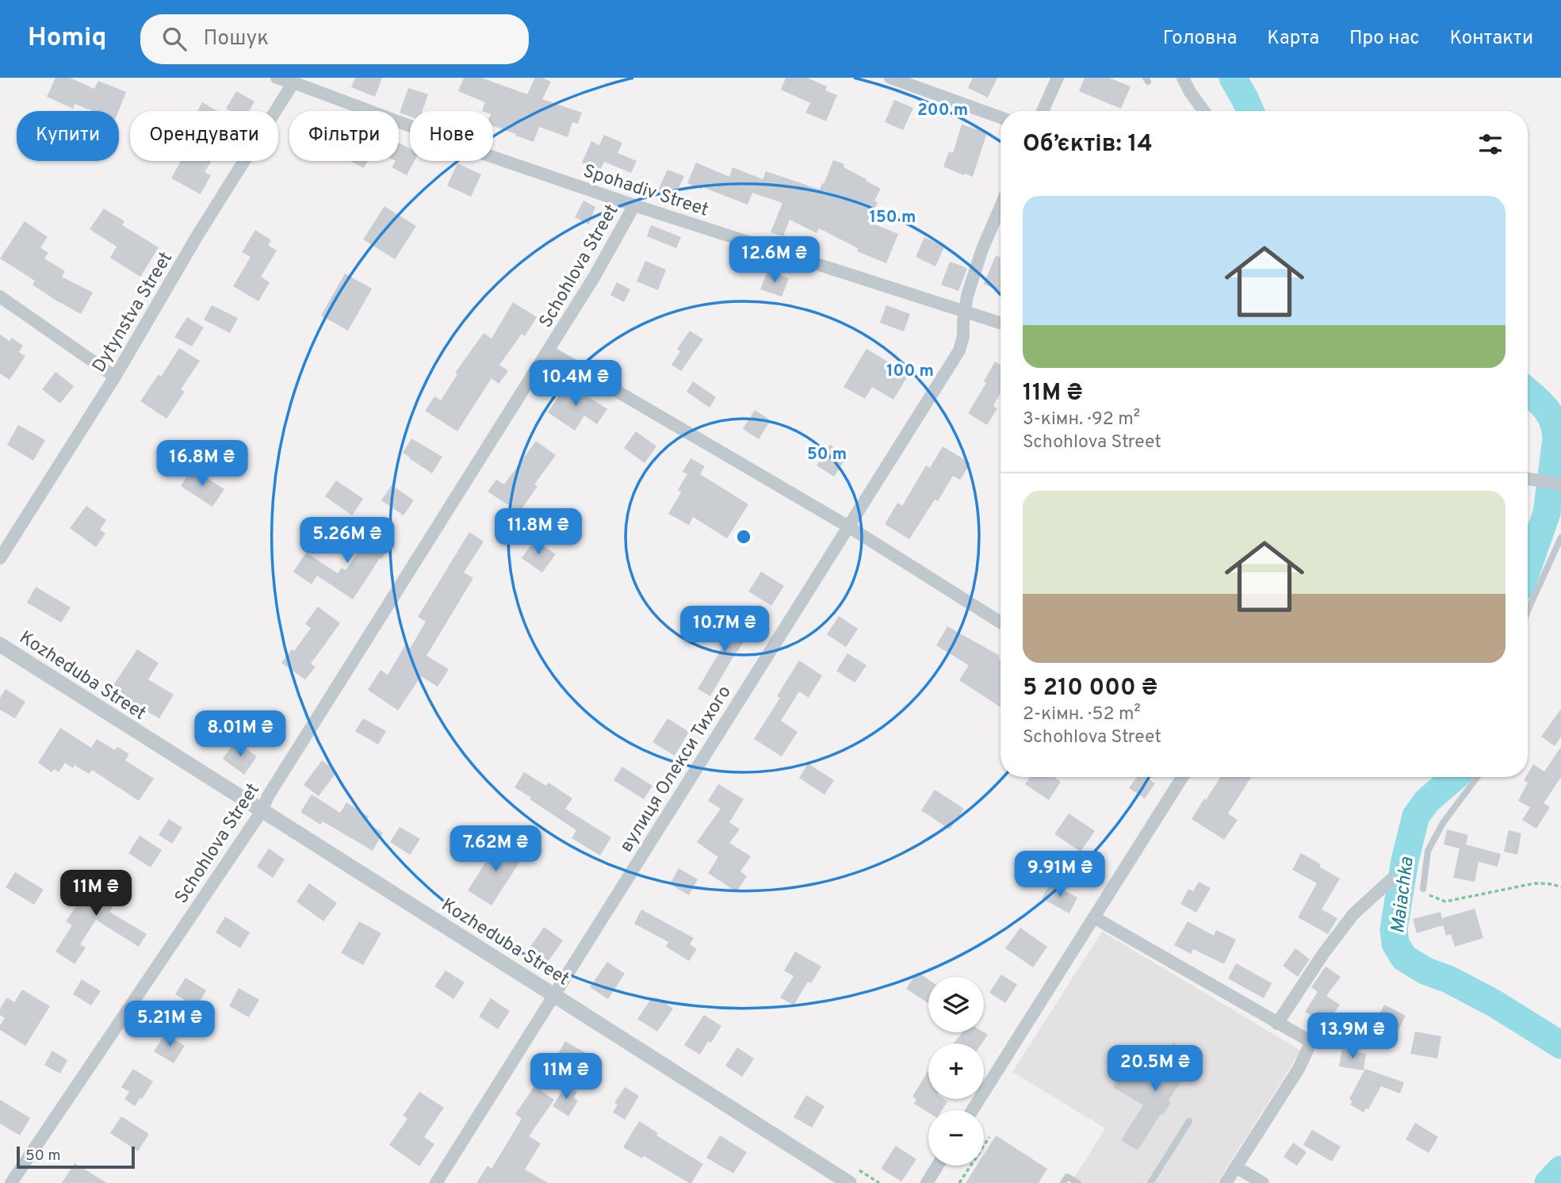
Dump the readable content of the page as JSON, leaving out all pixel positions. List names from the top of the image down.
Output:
{
  "streets": {
    "street": [
      "Spohadiv Street",
      "Schohlova Street",
      "Dytynstva Street",
      "Kozheduba Street",
      "вулиця Олекси Тихого"
    ]
  },
  "crossings": [
    ["Spohadiv Street", "Schohlova Street"],
    ["Spohadiv Street", "Dytynstva Street"],
    ["Spohadiv Street", "вулиця Олекси Тихого"],
    ["Schohlova Street", "Kozheduba Street"],
    ["Kozheduba Street", "вулиця Олекси Тихого"]
  ],
  "water": ["Maiachka"],
  "scale_bar": "50 m",
  "page": {
    "header": "Homiq",
    "search": "Пошук",
    "nav": [
      "Головна",
      "Карта",
      "Про нас",
      "Контакти"
    ],
    "chip": [
      "Купити",
      "Орендувати",
      "Фільтри",
      "Нове"
    ],
    "heading": "Об’єктів: 14",
    "list": [
      {
        "name": "11M ₴",
        "note": "3-кімн. · 92 m² · Schohlova Street"
      },
      {
        "name": "5 210 000 ₴",
        "note": "2-кімн. · 52 m² · Schohlova Street"
      }
    ],
    "price": [
      "12.6M ₴",
      "10.4M ₴",
      "16.8M ₴",
      "11.8M ₴",
      "5.26M ₴",
      "10.7M ₴",
      "8.01M ₴",
      "7.62M ₴",
      "9.91M ₴",
      "11M ₴",
      "5.21M ₴",
      "13.9M ₴",
      "20.5M ₴",
      "11M ₴"
    ],
    "map_buttons": ["+", "−"],
    "scale": "50 m"
  },
  "rings": [
    "200 m",
    "150 m",
    "100 m",
    "50 m"
  ]
}
